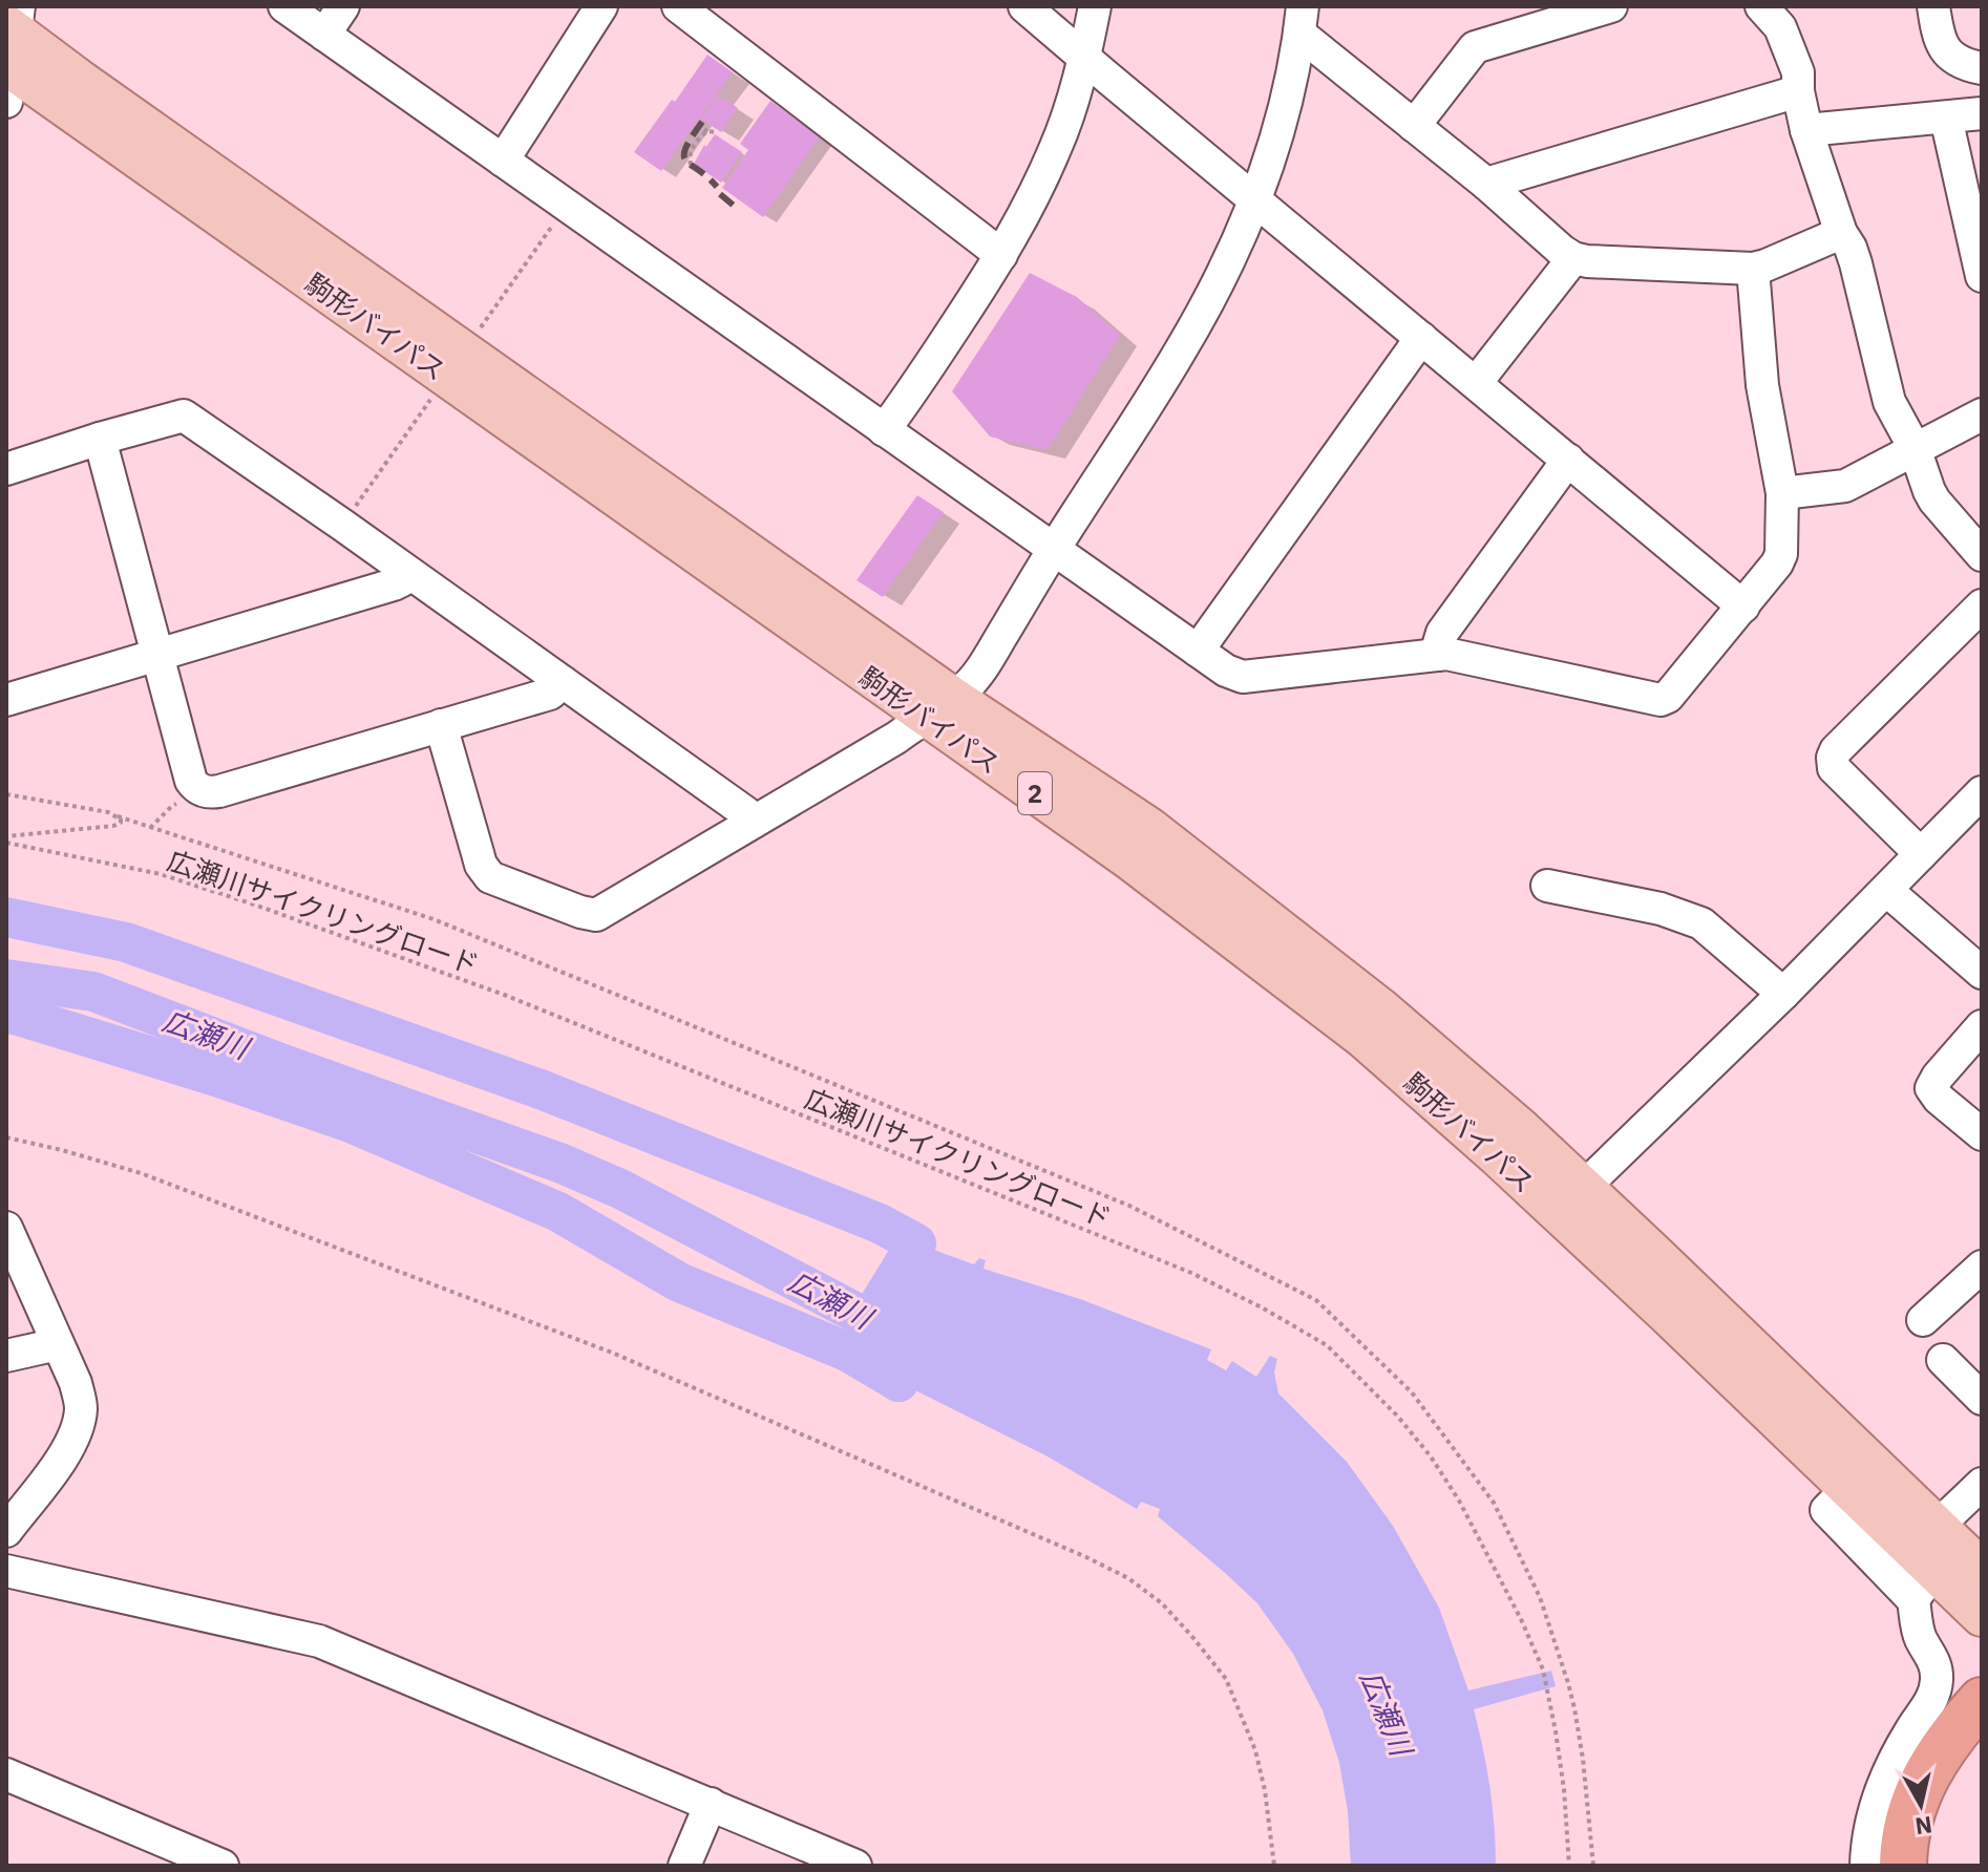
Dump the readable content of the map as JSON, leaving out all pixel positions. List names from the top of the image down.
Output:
{
  "streets": {
    "main road": ["駒形バイパス", "2"],
    "path": ["広瀬川サイクリングロード"]
  },
  "water": ["広瀬川"],
  "north": "bottom"
}
